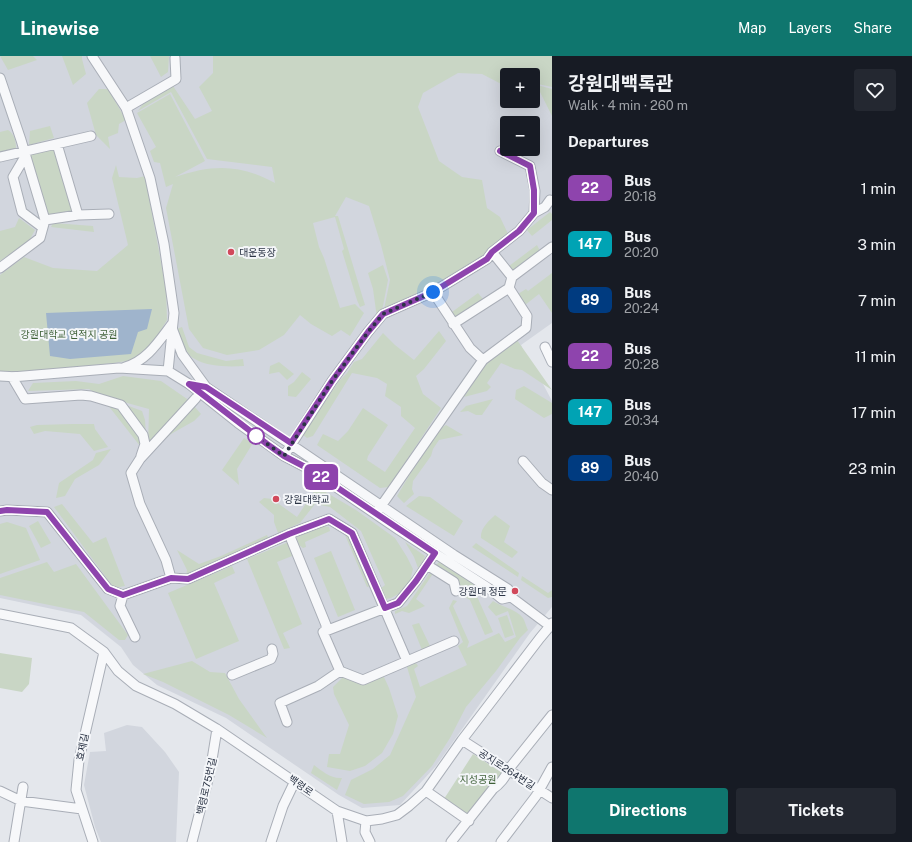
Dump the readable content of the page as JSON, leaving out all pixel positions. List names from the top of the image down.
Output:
{
  "streets": {
    "street": [
      "효제길",
      "공지로264번길",
      "백령로",
      "백령로75번길"
    ]
  },
  "crossings": [
    ["효제길", "백령로"],
    ["공지로264번길", "백령로"],
    ["백령로", "백령로75번길"]
  ],
  "parks": ["강원대학교 연적지 공원", "지성공원"],
  "places": ["대운동장", "강원대학교", "강원대 정문"],
  "lines": ["bus line 22"],
  "page": {
    "header": "Linewise",
    "nav": ["Map", "Layers", "Share"],
    "on_map": "22",
    "heading": [
      ["강원대백록관", "Walk · 4 min · 260 m"],
      "Departures"
    ],
    "map_buttons": ["+", "−"],
    "list": [
      {
        "mark": "22",
        "name": "Bus",
        "note": "20:18",
        "value": "1 min"
      },
      {
        "mark": "147",
        "name": "Bus",
        "note": "20:20",
        "value": "3 min"
      },
      {
        "mark": "89",
        "name": "Bus",
        "note": "20:24",
        "value": "7 min"
      },
      {
        "mark": "22",
        "name": "Bus",
        "note": "20:28",
        "value": "11 min"
      },
      {
        "mark": "147",
        "name": "Bus",
        "note": "20:34",
        "value": "17 min"
      },
      {
        "mark": "89",
        "name": "Bus",
        "note": "20:40",
        "value": "23 min"
      }
    ],
    "buttons": ["Directions", "Tickets"]
  }
}
